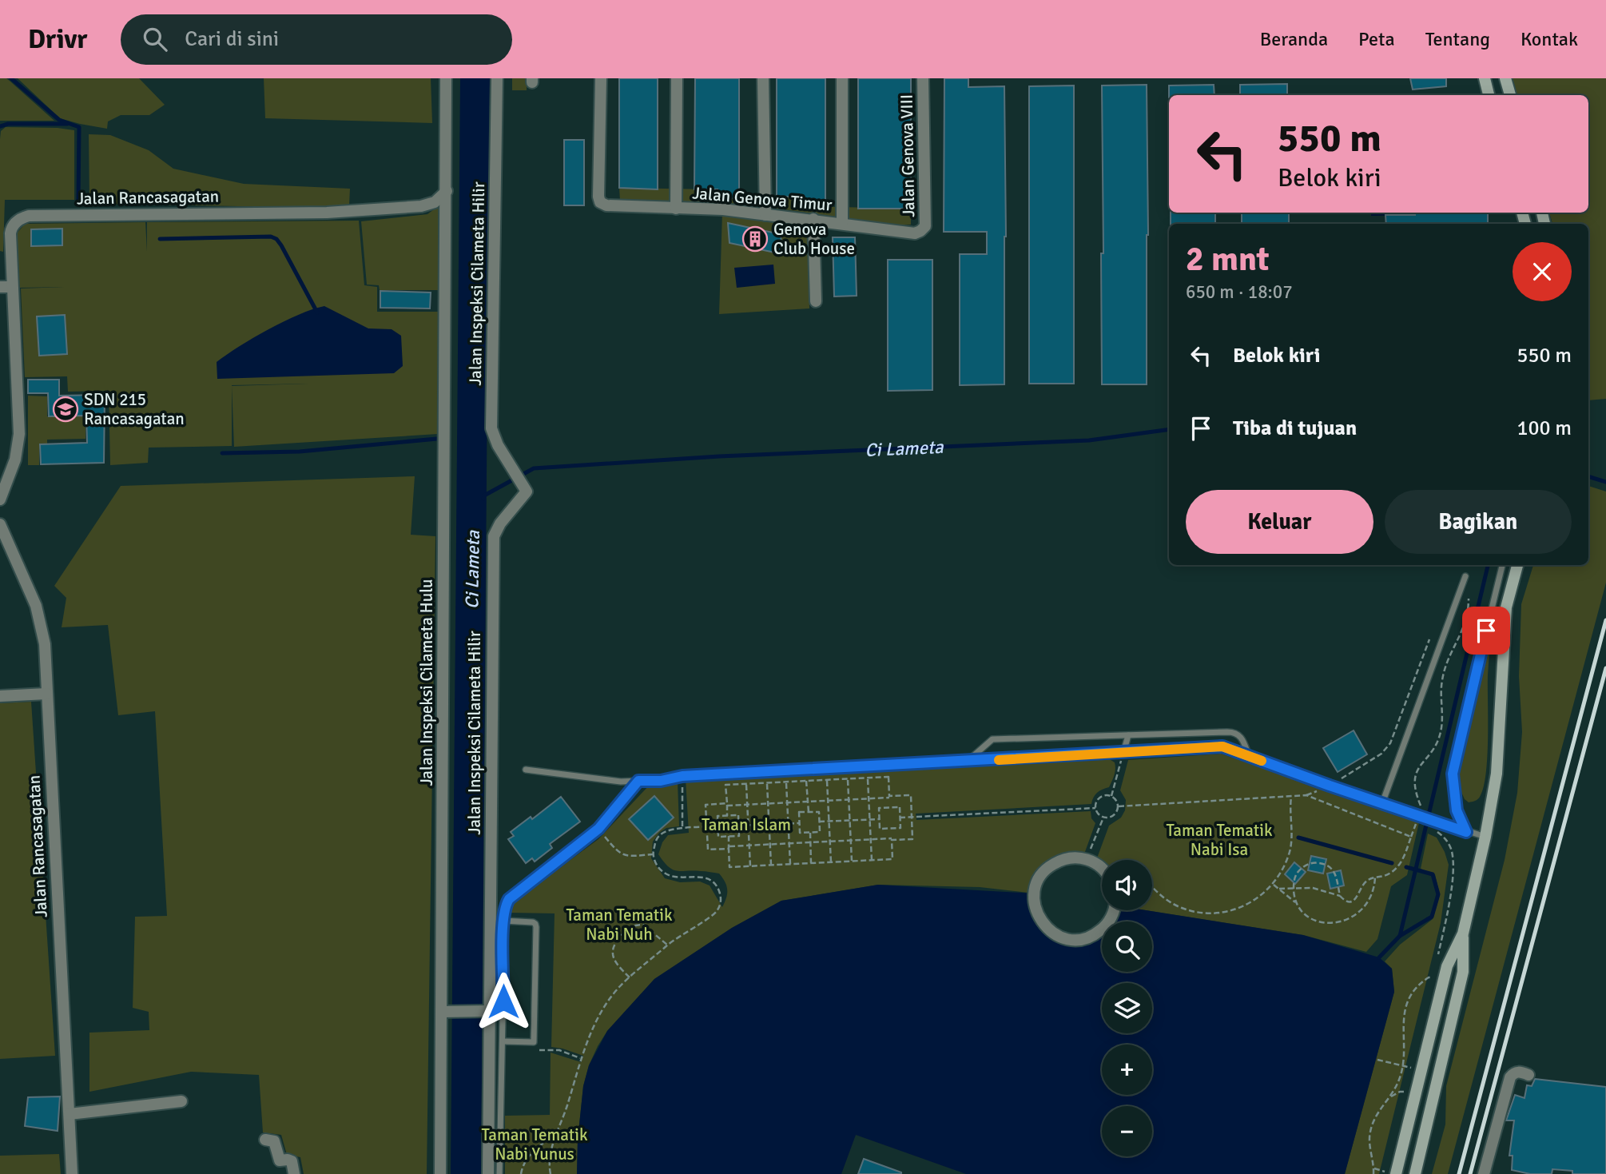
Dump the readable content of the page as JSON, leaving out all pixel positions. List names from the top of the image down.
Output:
{
  "streets": {
    "street": [
      "Jalan Genova VIII",
      "Jalan Rancasagatan",
      "Jalan Genova Timur",
      "Jalan Inspeksi Cilameta Hilir",
      "Jalan Inspeksi Cilameta Hulu"
    ]
  },
  "crossings": [
    ["Jalan Genova VIII", "Jalan Genova Timur"],
    ["Jalan Rancasagatan", "Jalan Inspeksi Cilameta Hulu"]
  ],
  "water": ["Ci Lameta"],
  "parks": [
    "Taman Islam",
    "Taman Tematik Nabi Isa",
    "Taman Tematik Nabi Nuh",
    "Taman Tematik Nabi Yunus"
  ],
  "places": {
    "building": ["Genova Club House"],
    "school or university": ["SDN 215 Rancasagatan"]
  },
  "page": {
    "header": "Drivr",
    "search": "Cari di sini",
    "nav": [
      "Beranda",
      "Peta",
      "Tentang",
      "Kontak"
    ],
    "turn": ["550 m", "Belok kiri"],
    "heading": ["2 mnt", "650 m · 18:07"],
    "list": [
      {
        "name": "Belok kiri",
        "value": "550 m"
      },
      {
        "name": "Tiba di tujuan",
        "value": "100 m"
      }
    ],
    "buttons": ["Keluar", "Bagikan"],
    "map_buttons": ["+", "−"]
  }
}
